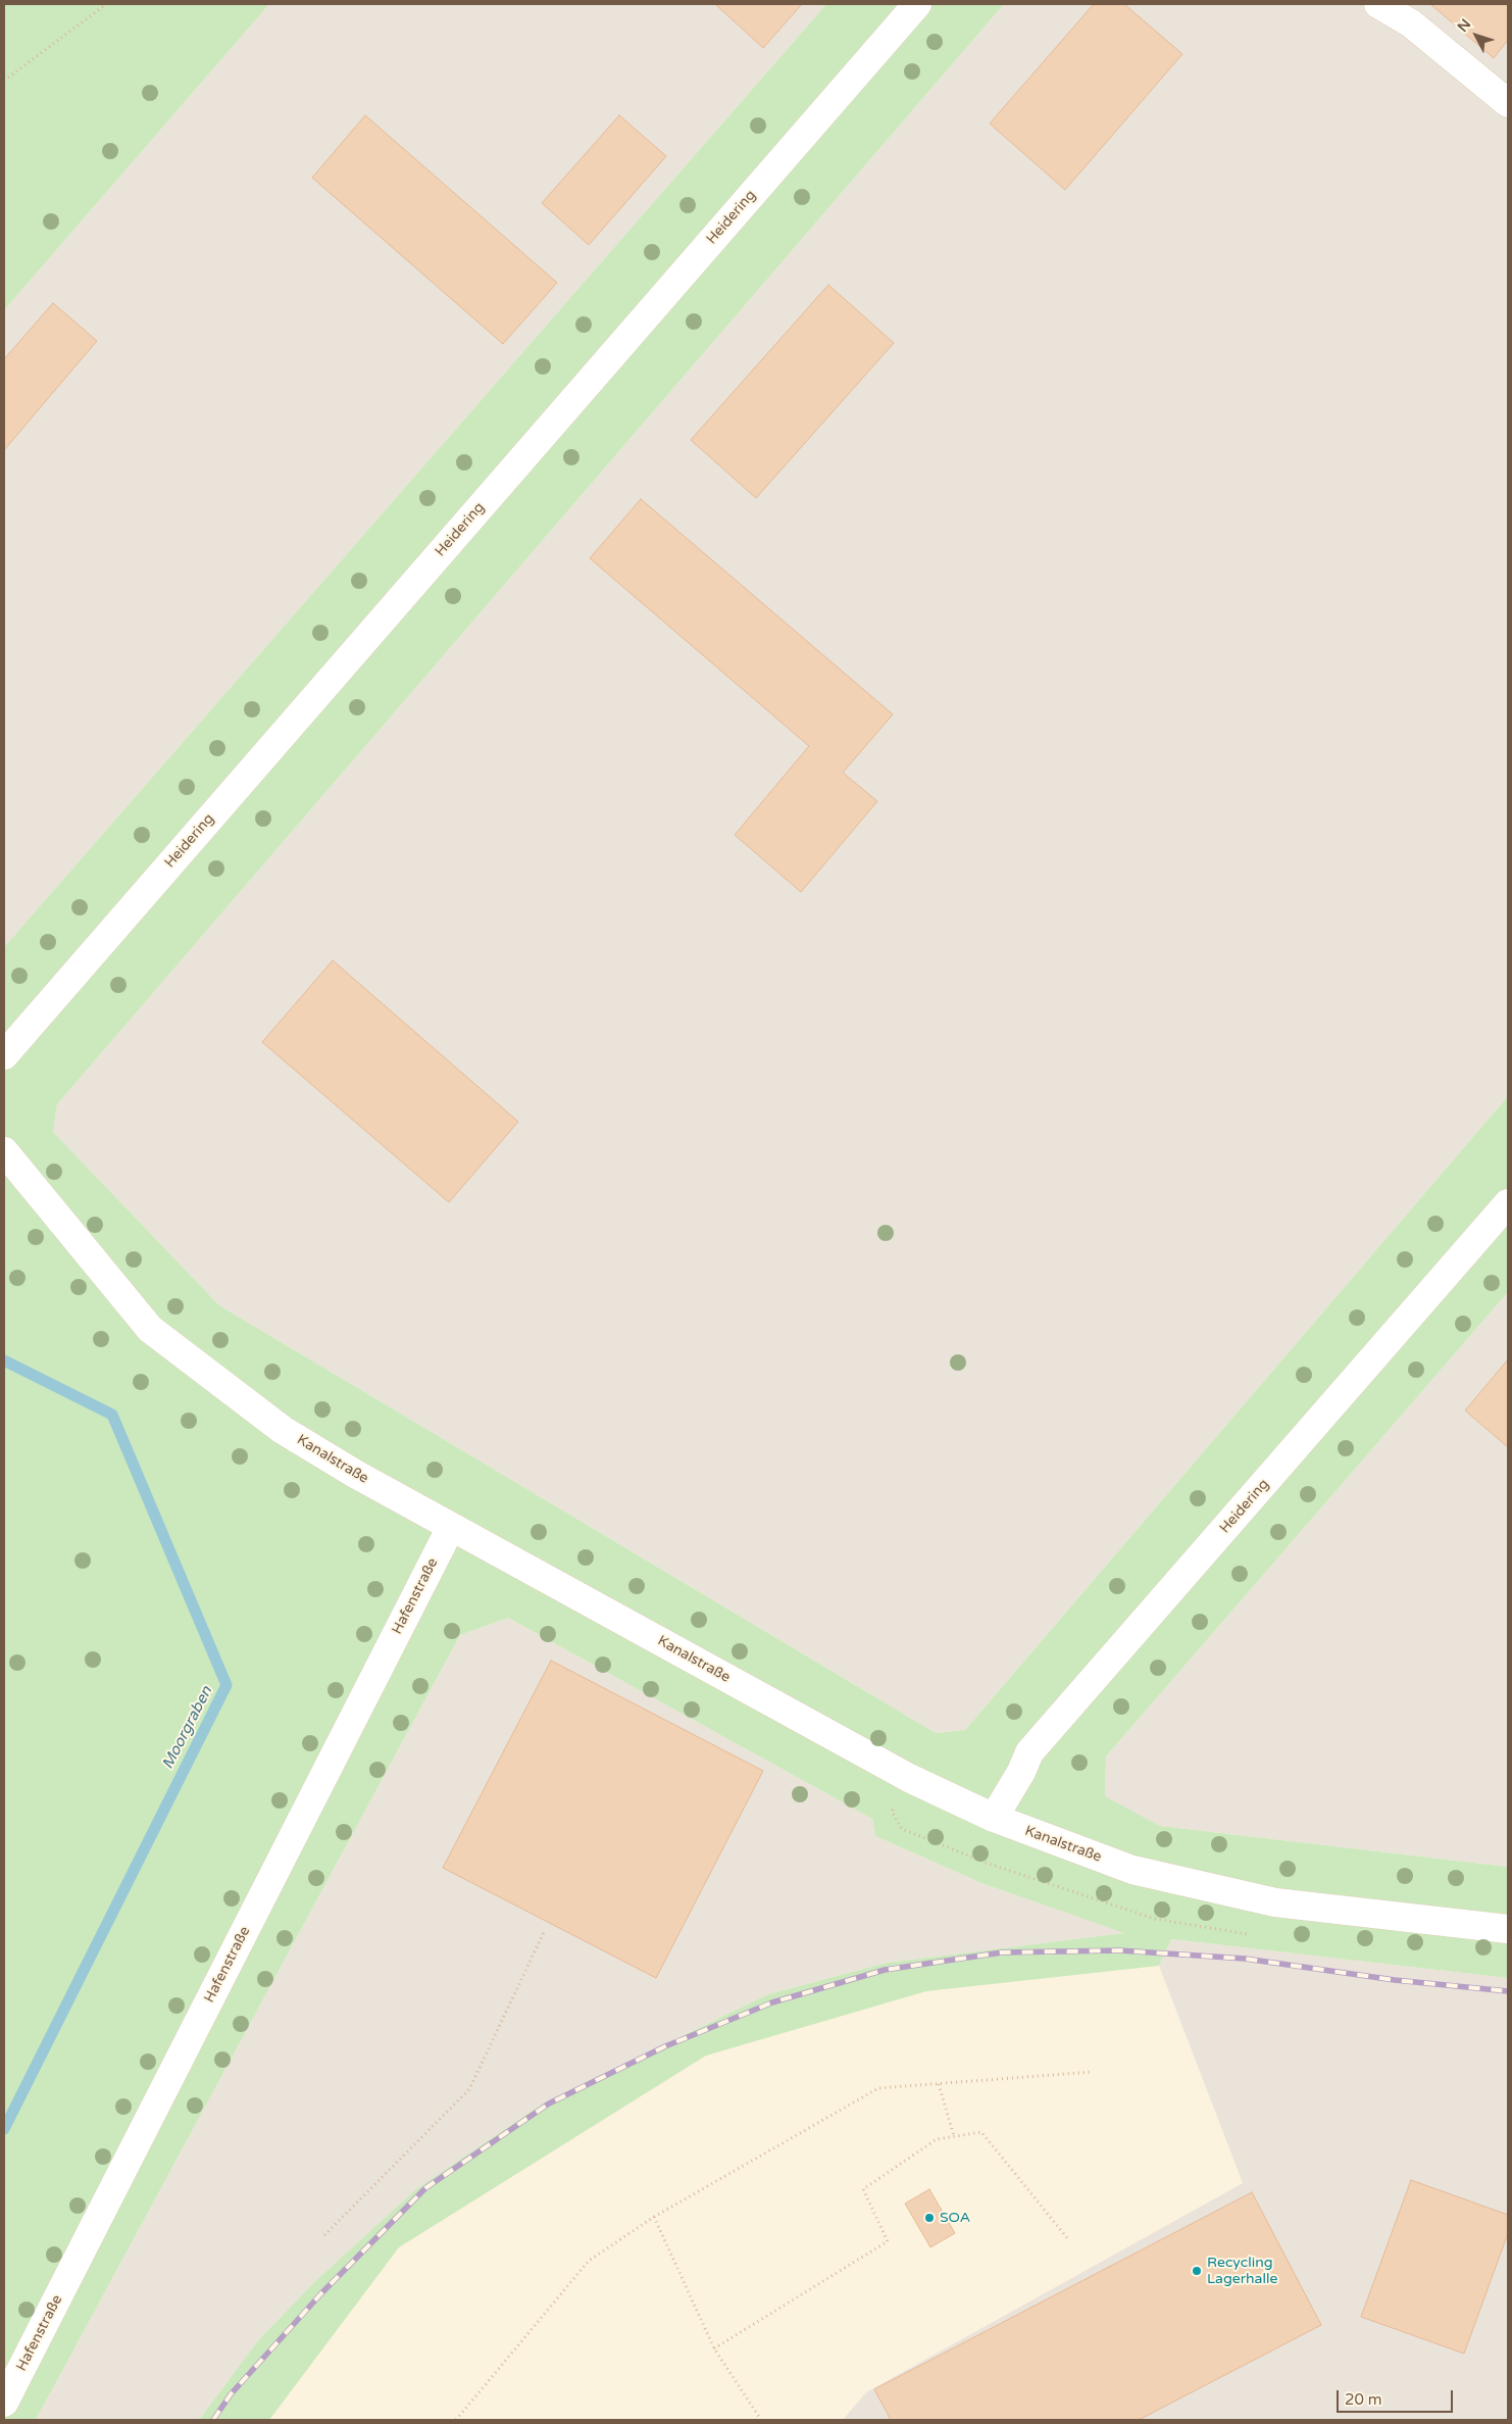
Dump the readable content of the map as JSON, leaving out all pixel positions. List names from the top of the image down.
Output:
{
  "streets": {
    "street": ["Heidering", "Kanalstraße", "Hafenstraße"]
  },
  "crossings": [
    ["Heidering", "Kanalstraße"],
    ["Kanalstraße", "Hafenstraße"]
  ],
  "water": ["Moorgraben"],
  "places": ["SOA", "Recycling Lagerhalle"],
  "scale_bar": "20 m",
  "north": "top left"
}
